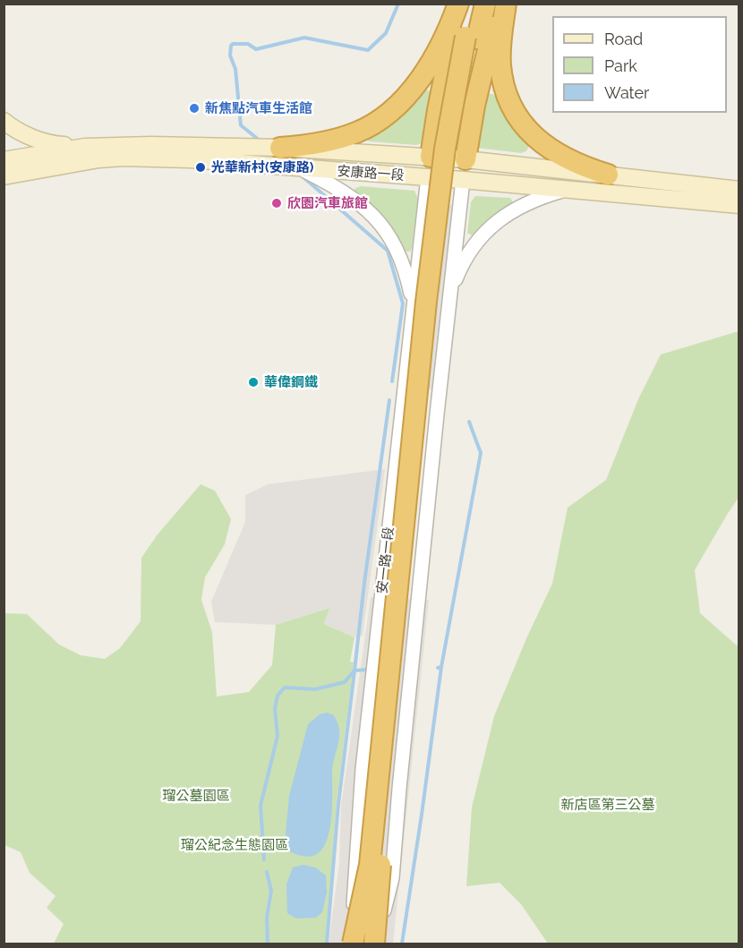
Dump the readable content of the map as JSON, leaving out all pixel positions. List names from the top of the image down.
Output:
{
  "streets": {
    "main road": ["安康路一段"],
    "street": ["安一路一段"]
  },
  "crossings": [
    ["安康路一段", "安一路一段"]
  ],
  "parks": ["瑠公墓園區", "新店區第三公墓", "瑠公紀念生態園區"],
  "places": [
    "新焦點汽車生活館",
    "光華新村(安康路)",
    "欣園汽車旅館",
    "華偉鋼鐵"
  ],
  "legend": ["Road", "Park", "Water"]
}
